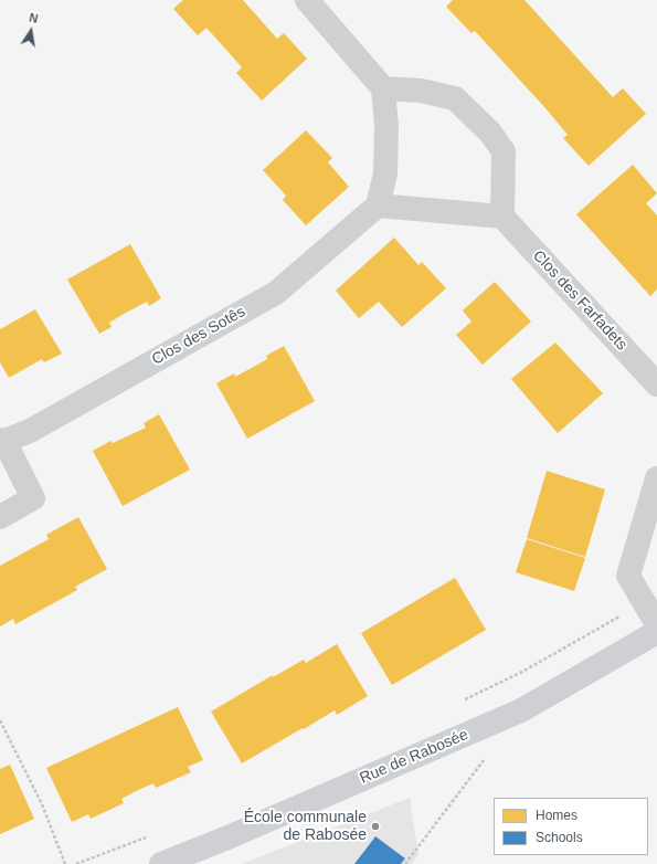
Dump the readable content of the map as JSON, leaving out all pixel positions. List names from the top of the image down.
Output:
{
  "streets": {
    "main road": ["Rue de Rabosée"],
    "street": ["Clos des Farfadets", "Clos des Sotês"]
  },
  "places": ["École communale de Rabosée"],
  "legend": ["Homes", "Schools"],
  "north": "top"
}
